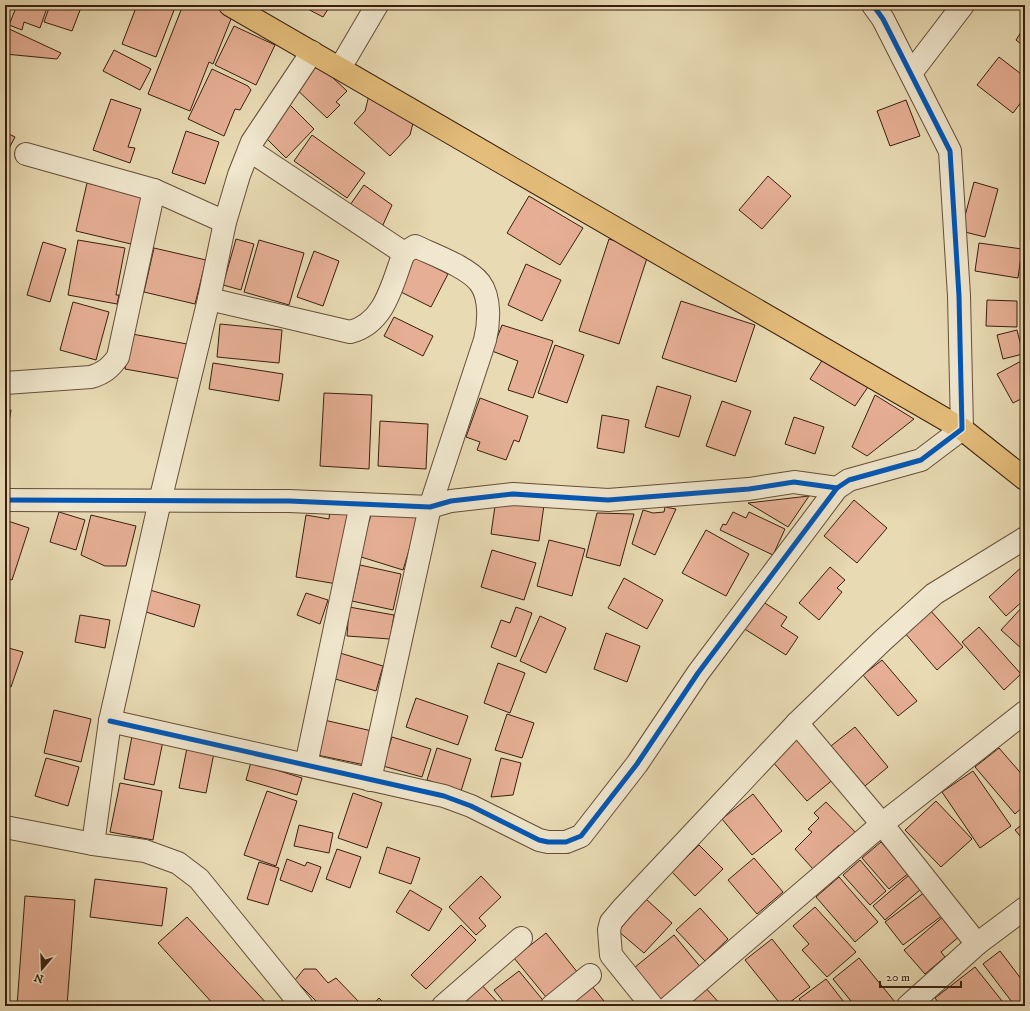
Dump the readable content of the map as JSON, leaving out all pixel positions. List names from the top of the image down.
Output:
{
  "scale_bar": "20 m",
  "north": "bottom"
}
